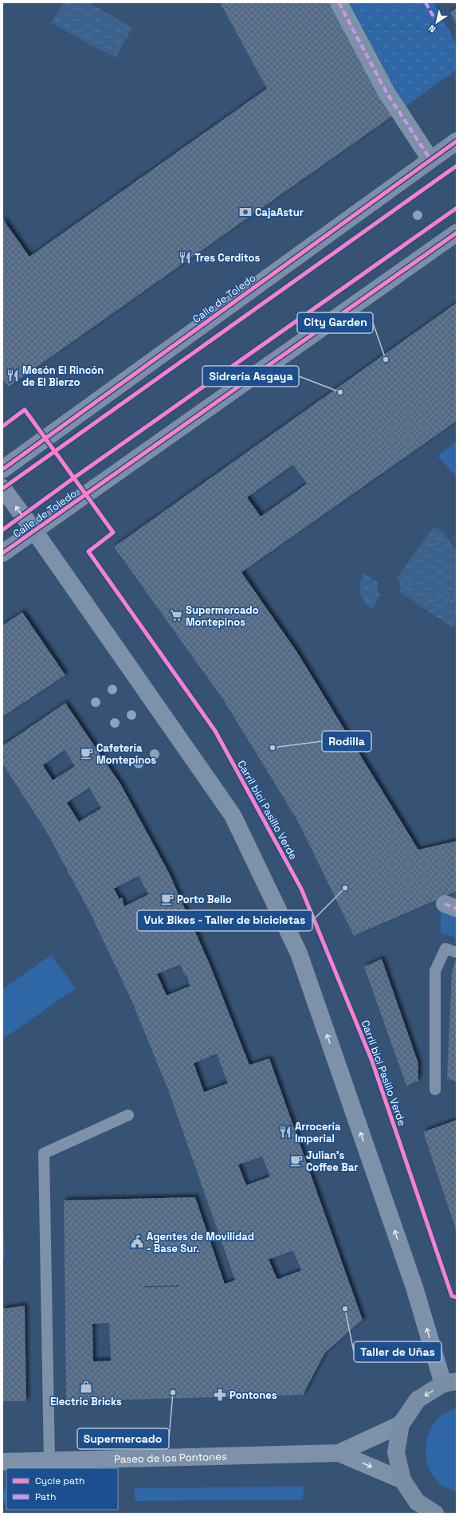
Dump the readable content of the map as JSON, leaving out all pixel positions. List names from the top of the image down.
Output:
{
  "streets": {
    "main road": ["Calle de Toledo"],
    "street": ["Paseo de los Pontones"],
    "cycle path": ["Carril bici Pasillo Verde"]
  },
  "places": {
    "bank": ["CajaAstur"],
    "restaurant": ["Tres Cerditos", "Mesón El Rincón de El Bierzo", "Arrocería Imperial"],
    "other": [
      "City Garden",
      "Sidrería Asgaya",
      "Rodilla",
      "Vuk Bikes - Taller de bicicletas",
      "Taller de Uñas",
      "Supermercado"
    ],
    "supermarket": ["Supermercado Montepinos"],
    "cafe": ["Cafetería Montepinos", "Porto Bello", "Julian's Coffee Bar"],
    "public building": ["Agentes de Movilidad - Base Sur."],
    "shop": ["Electric Bricks"],
    "pharmacy": ["Pontones"]
  },
  "legend": ["Cycle path", "Path"],
  "north": "bottom left"
}
